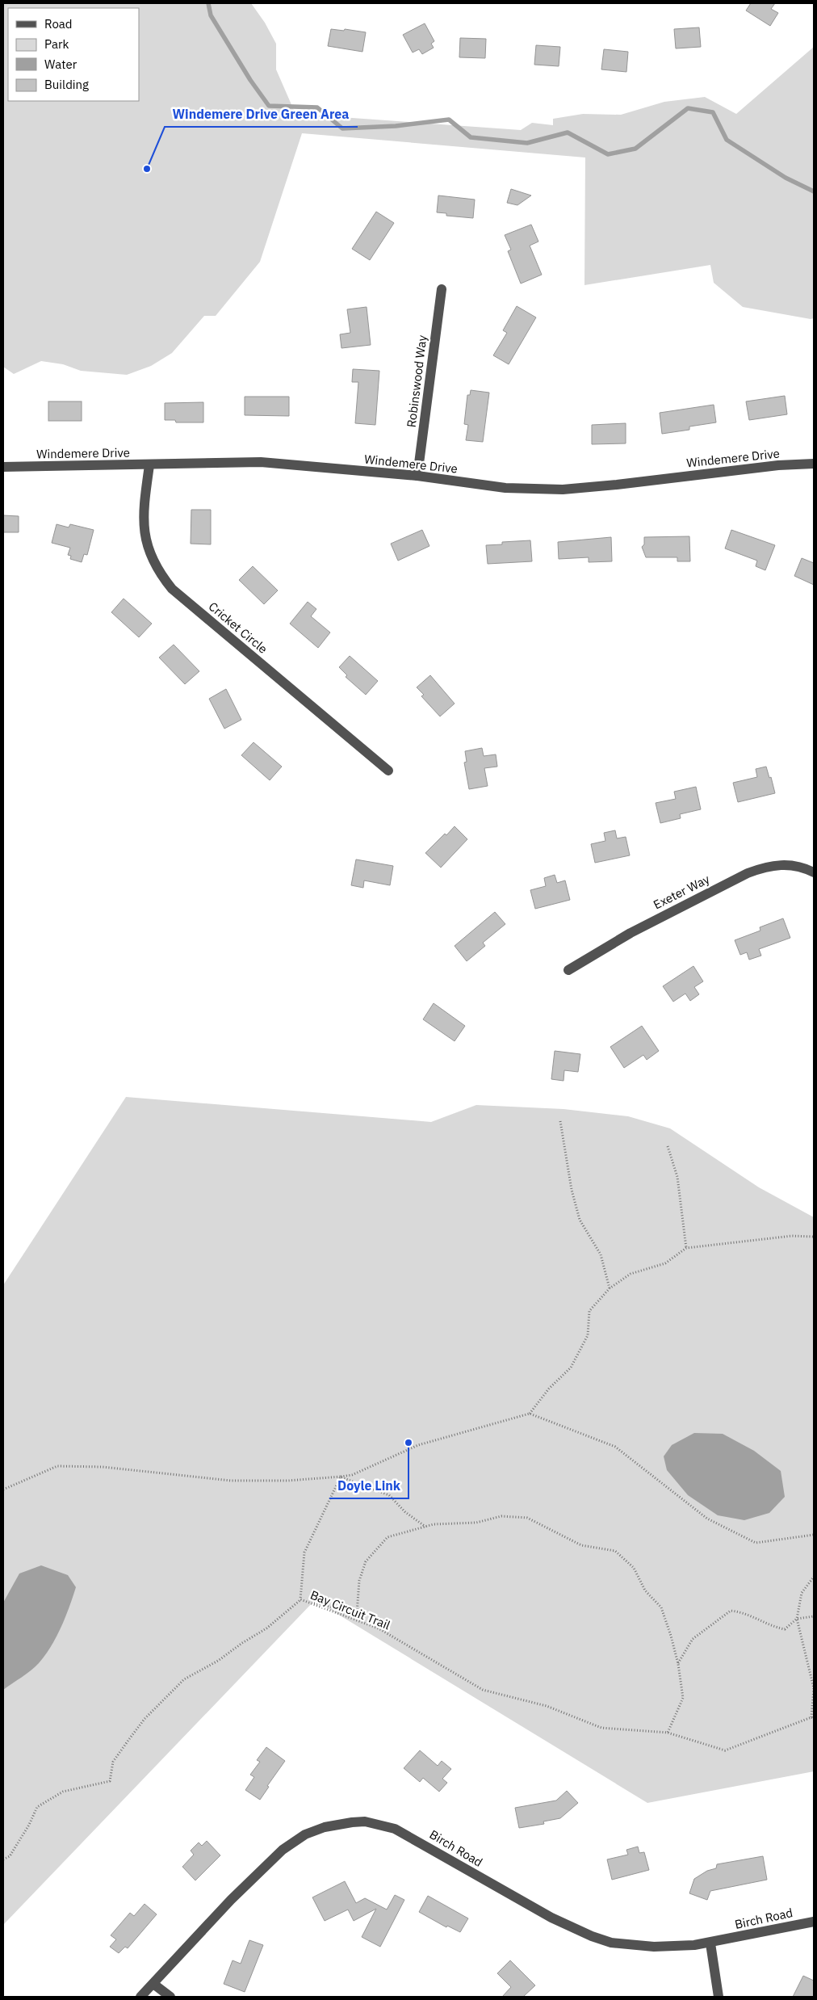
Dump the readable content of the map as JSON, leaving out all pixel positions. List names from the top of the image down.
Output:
{
  "streets": {
    "street": [
      "Robinswood Way",
      "Windemere Drive",
      "Cricket Circle",
      "Exeter Way",
      "Birch Road"
    ],
    "path": ["Bay Circuit Trail"]
  },
  "crossings": [
    ["Robinswood Way", "Windemere Drive"],
    ["Windemere Drive", "Cricket Circle"]
  ],
  "places": ["Windemere Drive Green Area", "Doyle Link"],
  "legend": [
    "Road",
    "Park",
    "Water",
    "Building"
  ]
}
